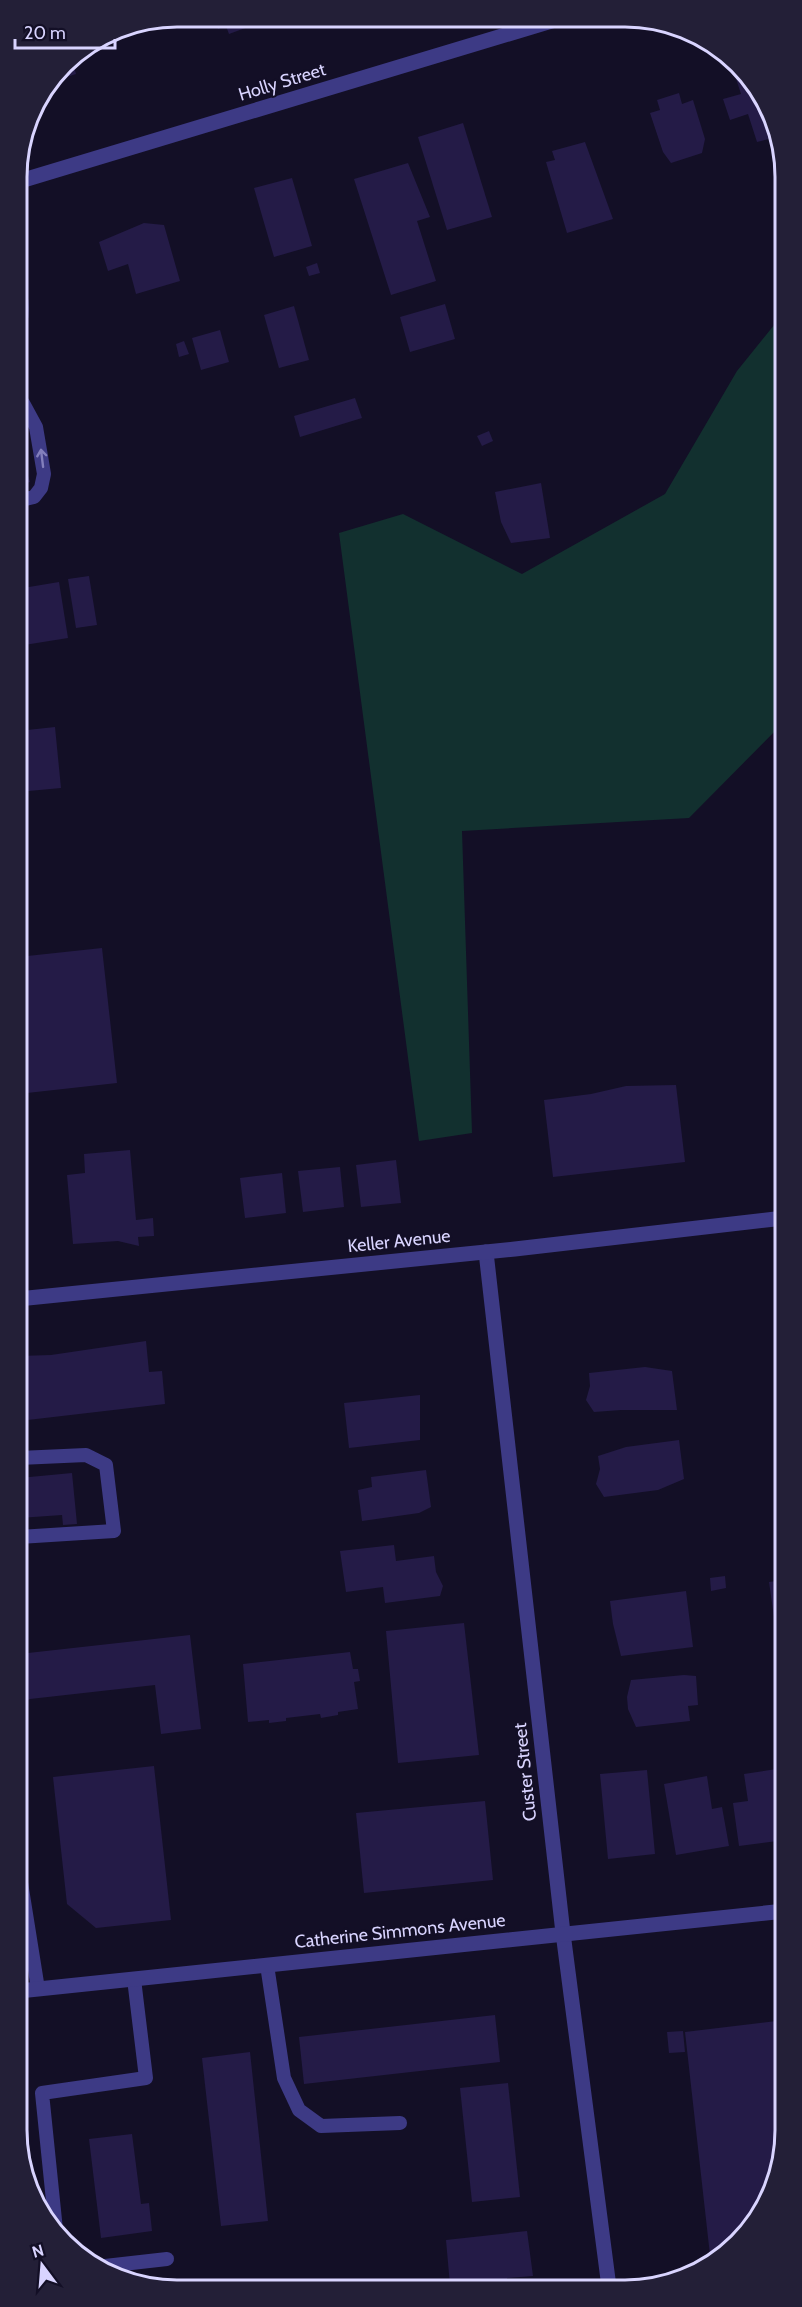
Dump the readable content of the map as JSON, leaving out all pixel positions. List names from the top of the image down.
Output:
{
  "streets": {
    "street": [
      "Holly Street",
      "Keller Avenue",
      "Custer Street",
      "Catherine Simmons Avenue"
    ]
  },
  "crossings": [
    ["Keller Avenue", "Custer Street"],
    ["Custer Street", "Catherine Simmons Avenue"]
  ],
  "scale_bar": "20 m",
  "north": "top"
}
